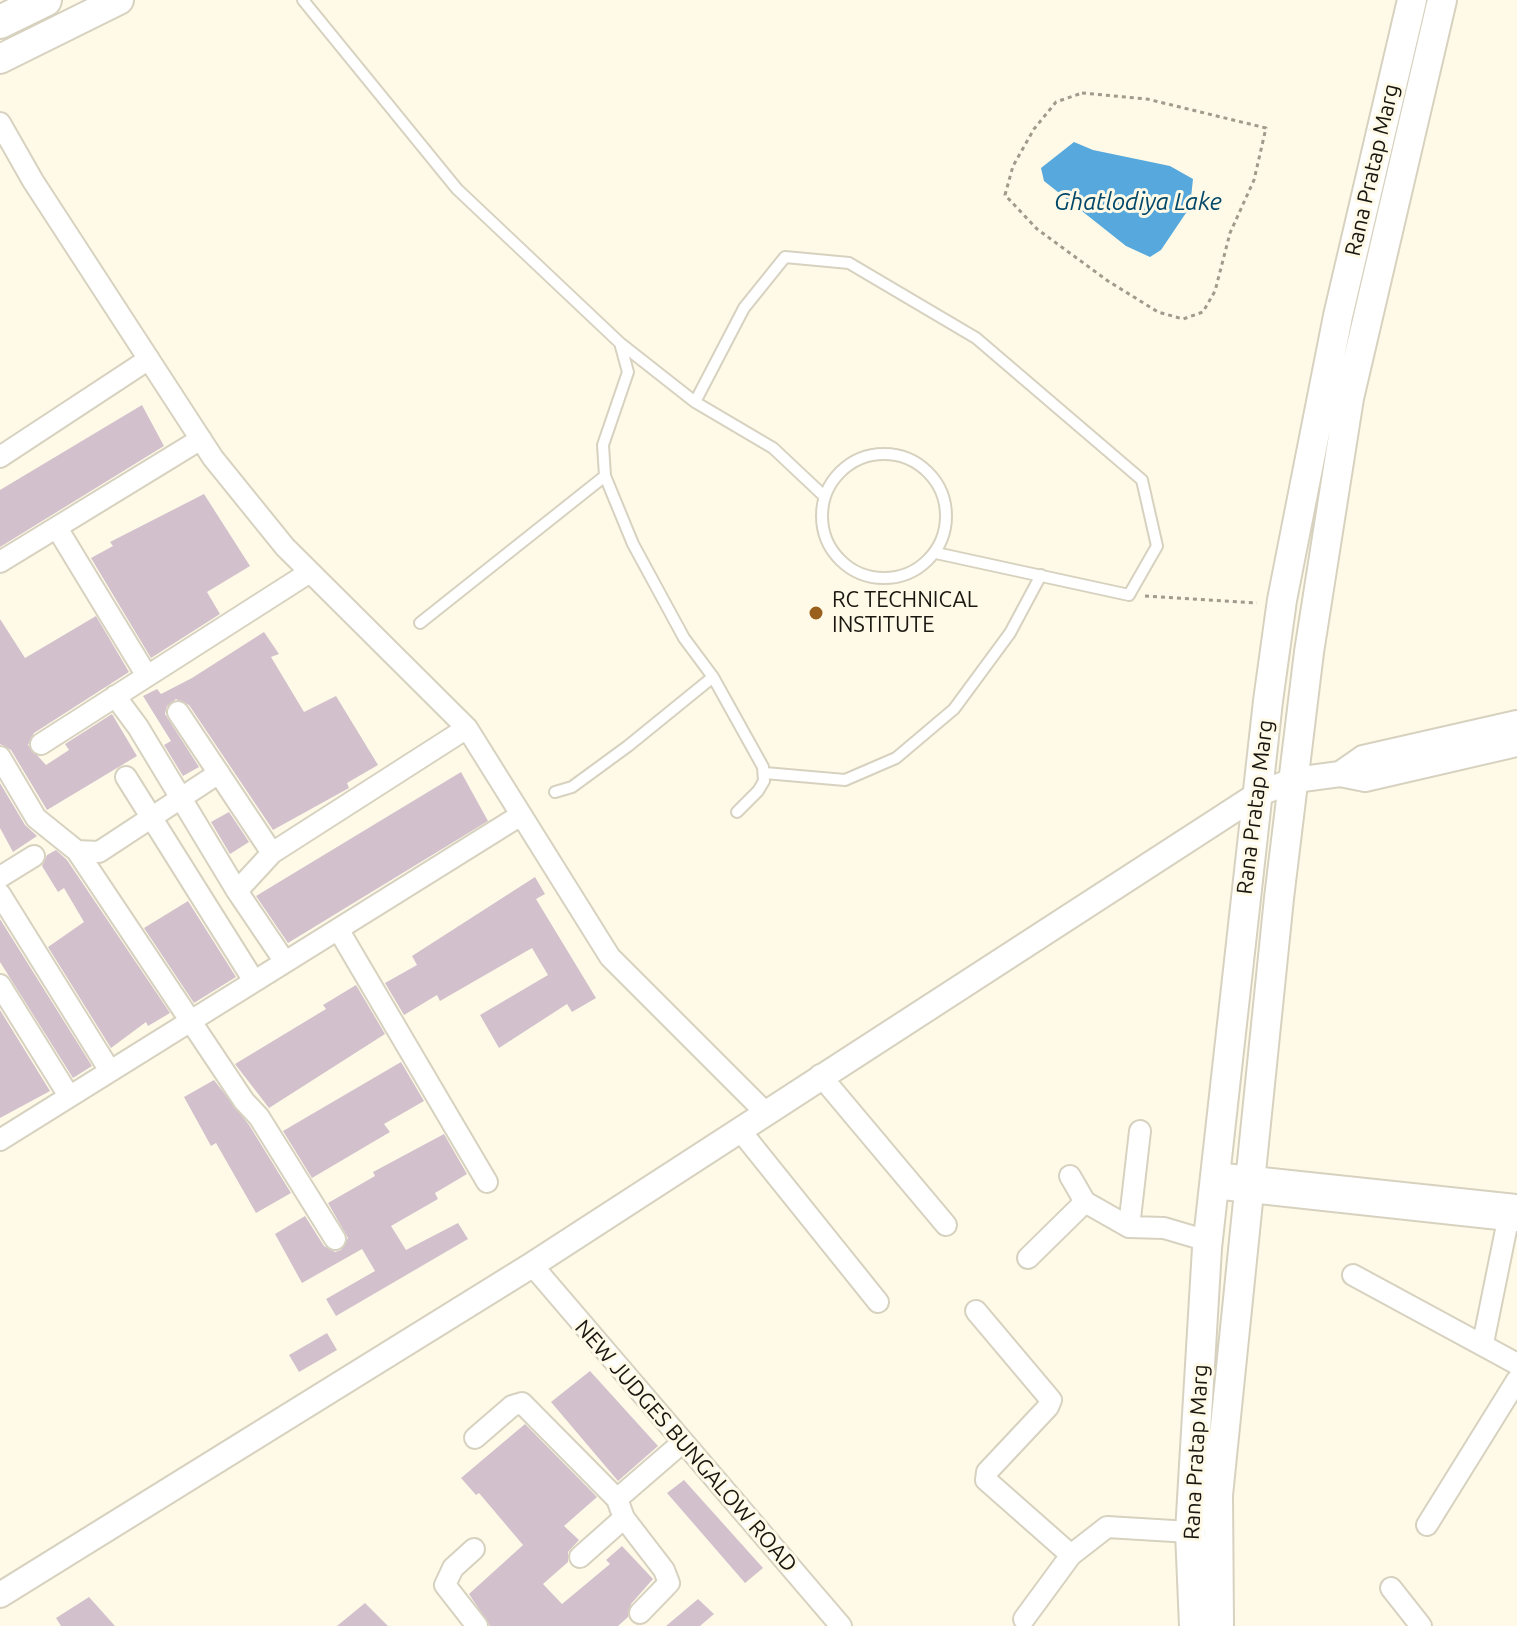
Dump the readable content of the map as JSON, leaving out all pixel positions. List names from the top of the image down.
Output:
{
  "streets": {
    "main road": ["Rana Pratap Marg"],
    "street": ["NEW JUDGES BUNGALOW ROAD"]
  },
  "water": ["Ghatlodiya Lake"],
  "places": ["RC TECHNICAL INSTITUTE"]
}
